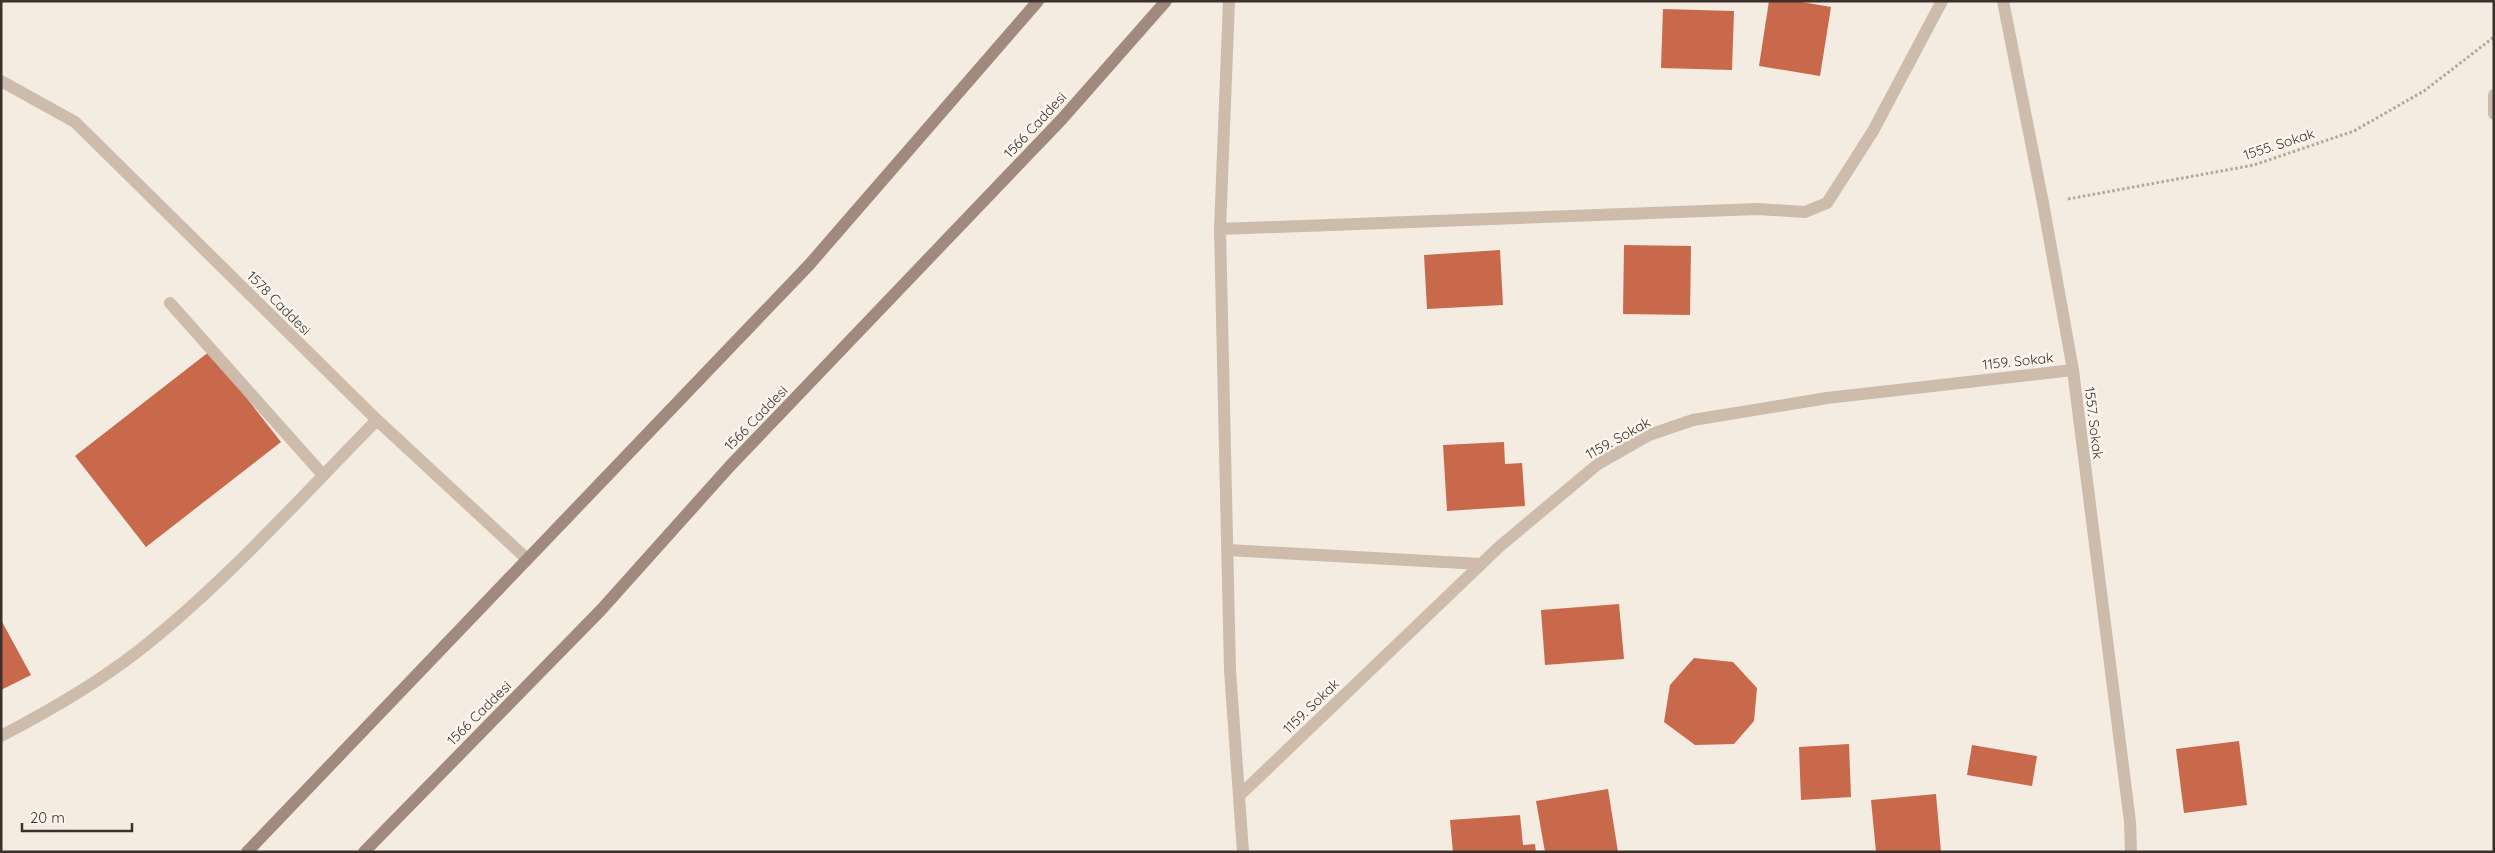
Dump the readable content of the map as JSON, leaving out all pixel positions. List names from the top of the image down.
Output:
{
  "streets": {
    "street": [
      "1566 Caddesi",
      "1578 Caddesi",
      "1159. Sokak",
      "1557. Sokak"
    ],
    "path": ["1555. Sokak"]
  },
  "crossings": [
    ["1555. Sokak", "1557. Sokak"],
    ["1159. Sokak", "1557. Sokak"]
  ],
  "scale_bar": "20 m"
}
